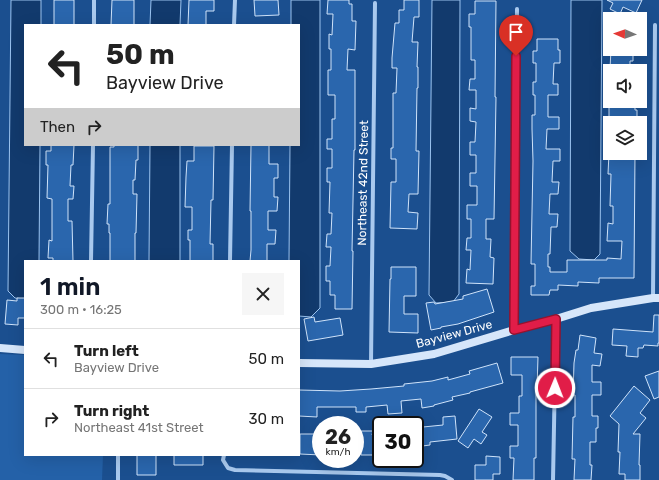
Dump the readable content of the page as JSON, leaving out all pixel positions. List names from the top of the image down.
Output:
{
  "streets": {
    "street": ["Northeast 42nd Street", "Bayview Drive"]
  },
  "crossings": [
    ["Northeast 42nd Street", "Bayview Drive"]
  ],
  "north": "left",
  "page": {
    "turn": ["50 m", "Bayview Drive"],
    "then": "Then",
    "heading": ["1 min", "300 m · 16:25"],
    "list": [
      {
        "name": "Turn left",
        "note": "Bayview Drive",
        "value": "50 m"
      },
      {
        "name": "Turn right",
        "note": "Northeast 41st Street",
        "value": "30 m"
      }
    ],
    "speed": "26 km/h",
    "limit": "30"
  }
}
